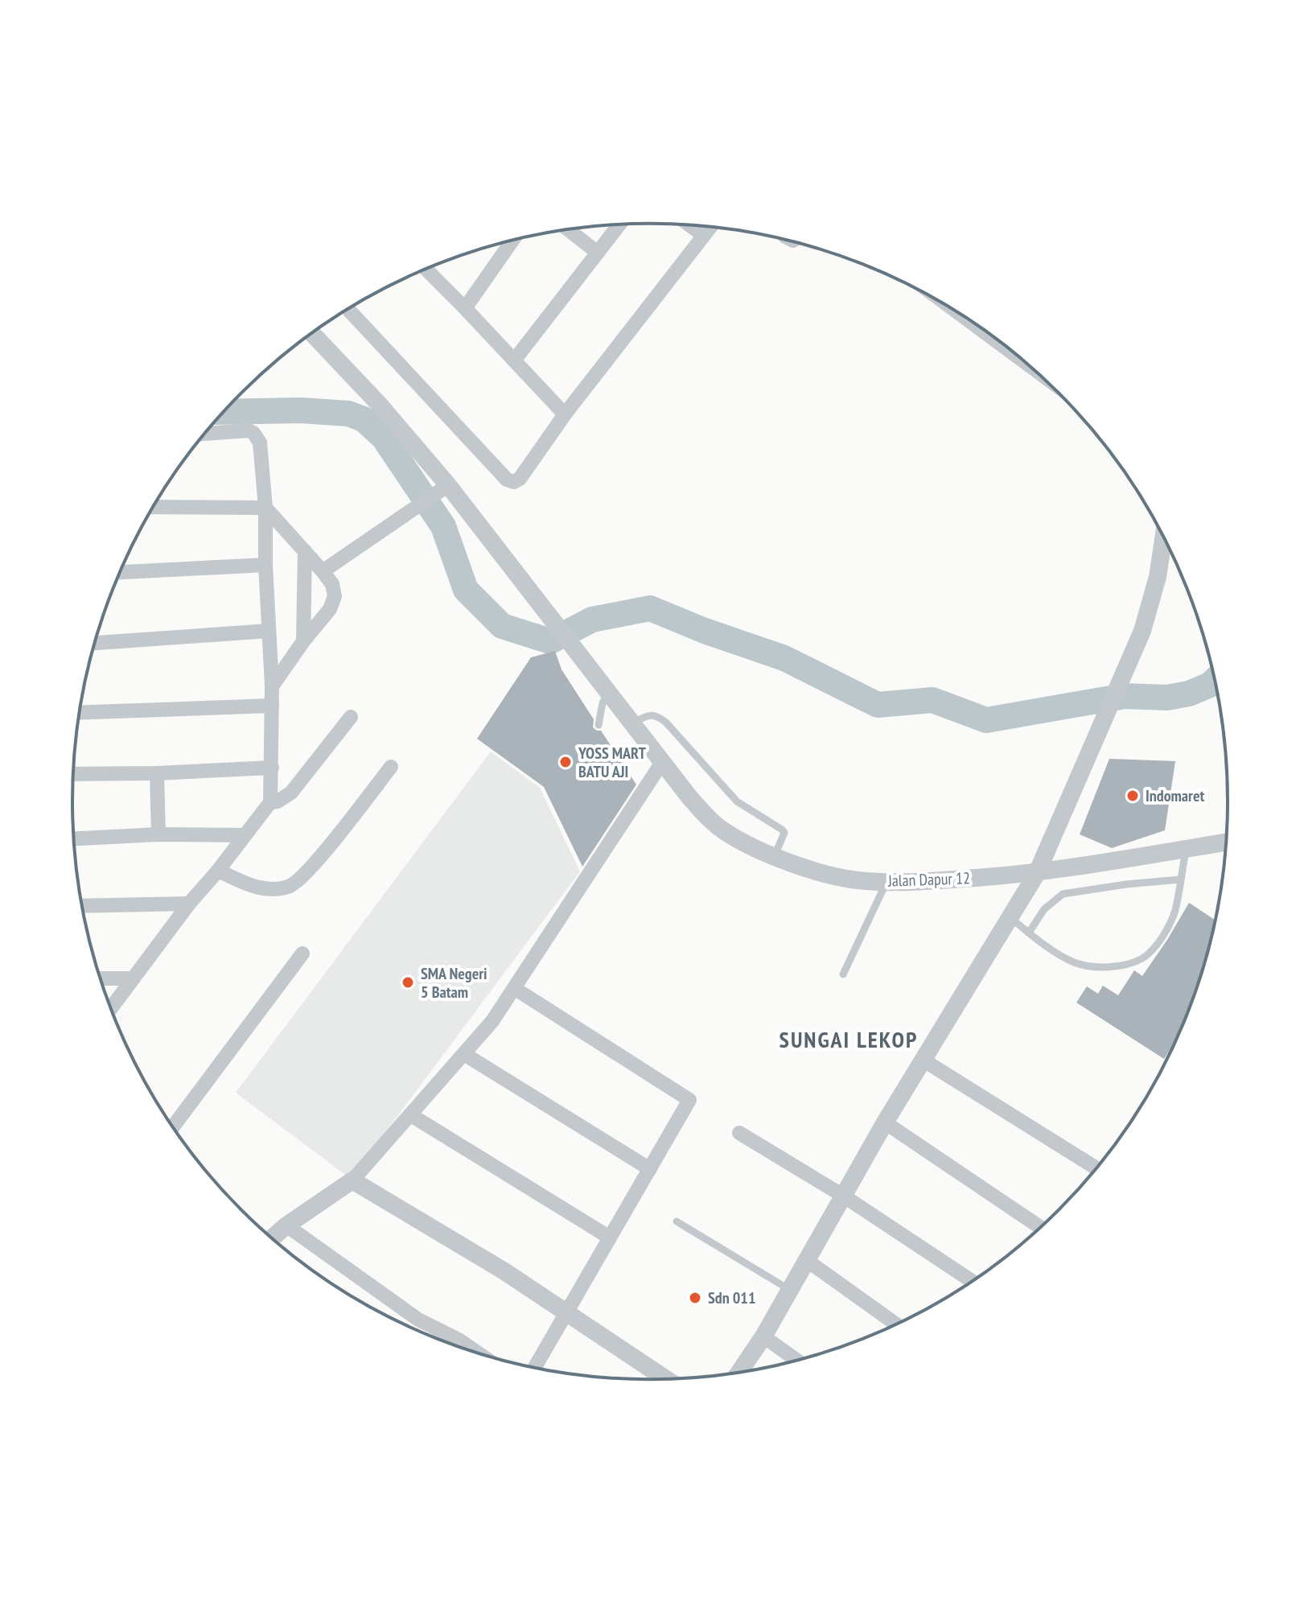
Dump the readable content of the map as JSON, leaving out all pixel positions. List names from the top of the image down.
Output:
{
  "streets": {
    "street": ["Jalan Dapur 12"]
  },
  "districts": ["SUNGAI LEKOP"],
  "places": [
    "YOSS MART BATU AJI",
    "Indomaret",
    "SMA Negeri 5 Batam",
    "Sdn 011"
  ]
}
